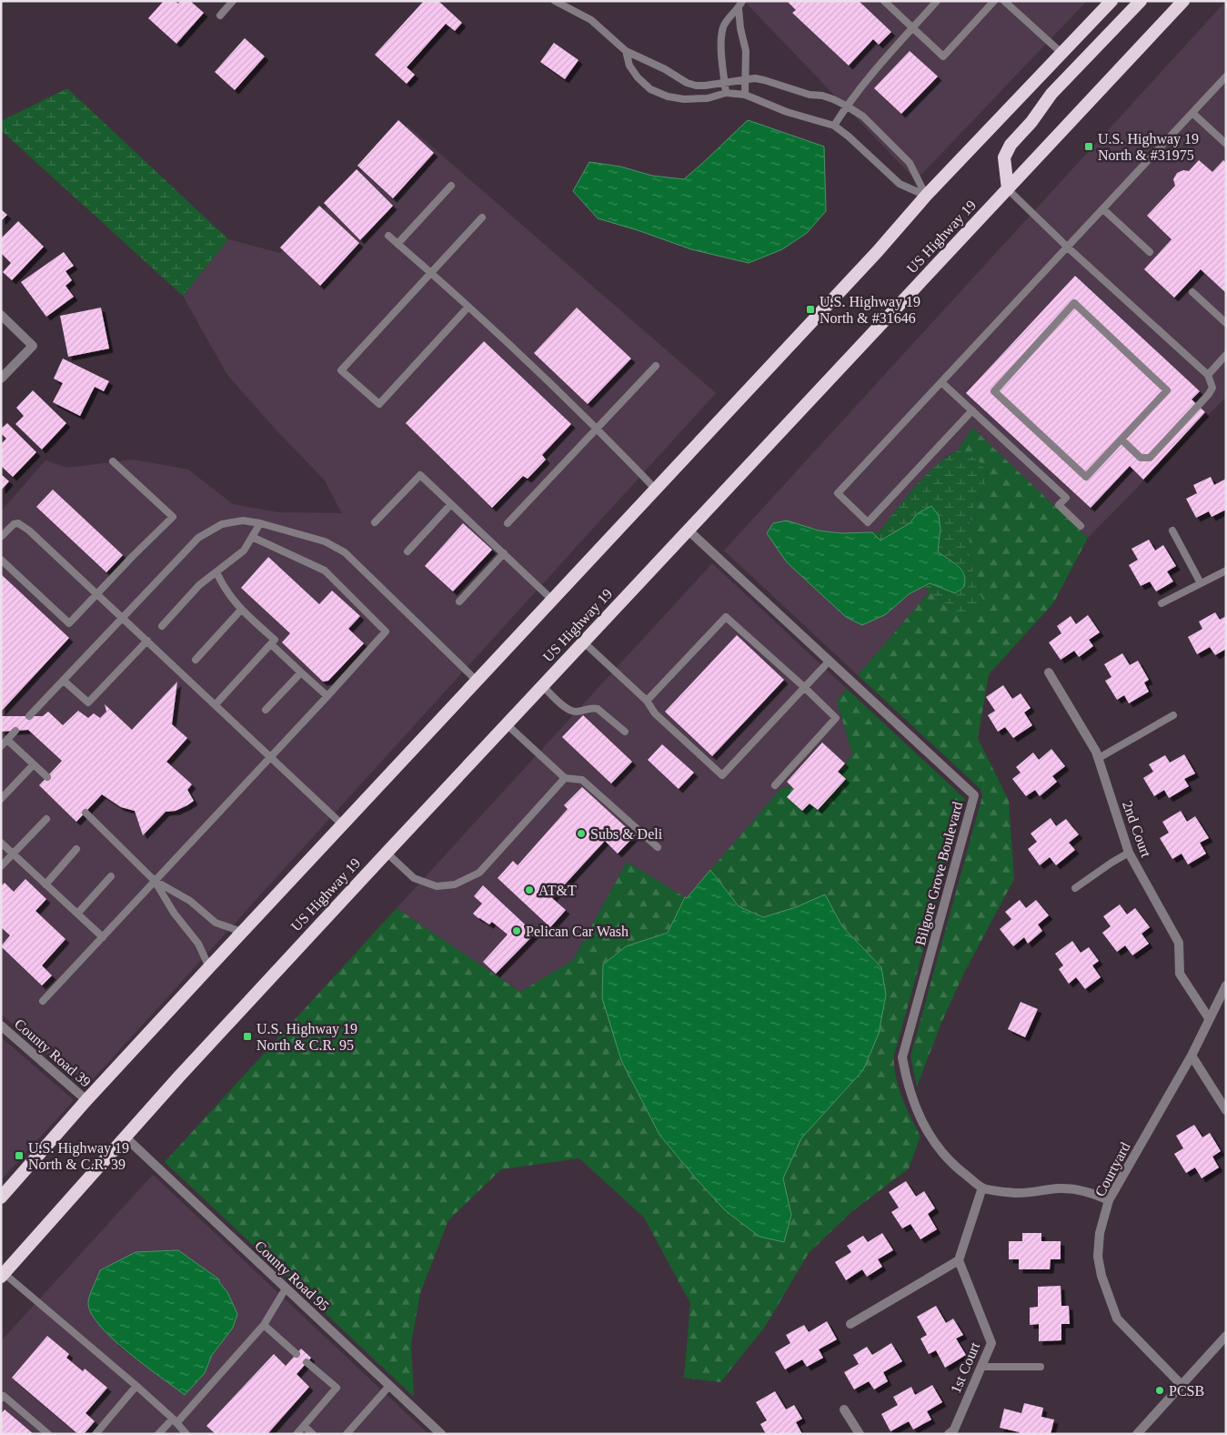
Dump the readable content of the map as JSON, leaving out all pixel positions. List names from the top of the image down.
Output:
{
  "streets": {
    "highway": ["US Highway 19"],
    "street": [
      "2nd Court",
      "Bilgore Grove Boulevard",
      "County Road 39",
      "Courtyard",
      "County Road 95",
      "1st Court"
    ]
  },
  "crossings": [
    ["US Highway 19", "Bilgore Grove Boulevard"],
    ["US Highway 19", "County Road 95"],
    ["2nd Court", "Courtyard"]
  ],
  "places": {
    "transit": [
      "U.S. Highway 19 North & #31975",
      "U.S. Highway 19 North & #31646",
      "U.S. Highway 19 North & C.R. 95",
      "U.S. Highway 19 North & C.R. 39"
    ],
    "other": [
      "Subs & Deli",
      "AT&T",
      "Pelican Car Wash",
      "PCSB"
    ]
  }
}
